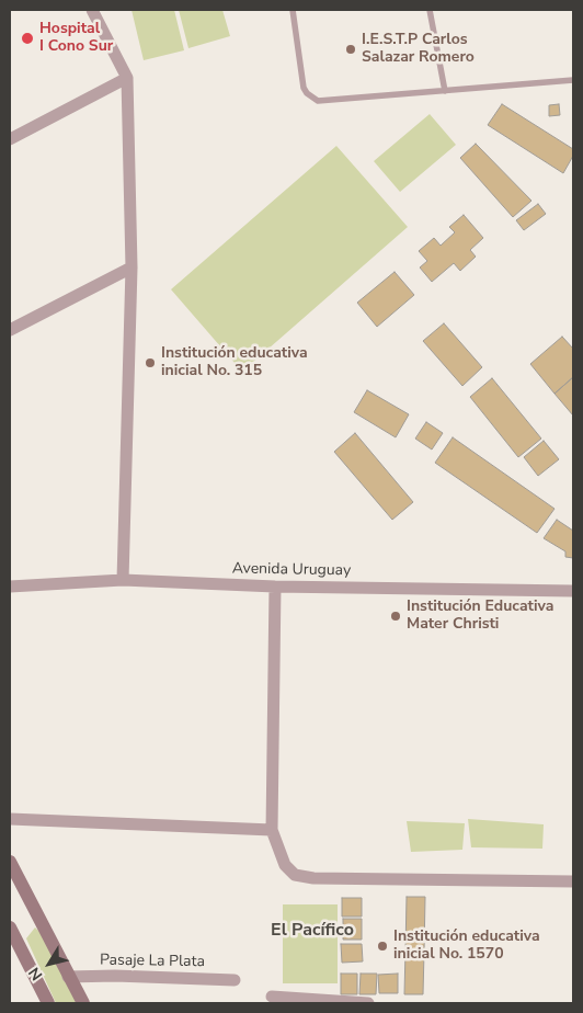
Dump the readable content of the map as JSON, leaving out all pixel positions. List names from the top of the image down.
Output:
{
  "streets": {
    "street": ["Avenida Uruguay", "Pasaje La Plata"]
  },
  "districts": ["El Pacífico"],
  "places": [
    "Hospital I Cono Sur",
    "I.E.S.T.P Carlos Salazar Romero",
    "Institución educativa inicial No. 315",
    "Institución Educativa Mater Christi",
    "Institución educativa inicial No. 1570"
  ],
  "north": "bottom left"
}
